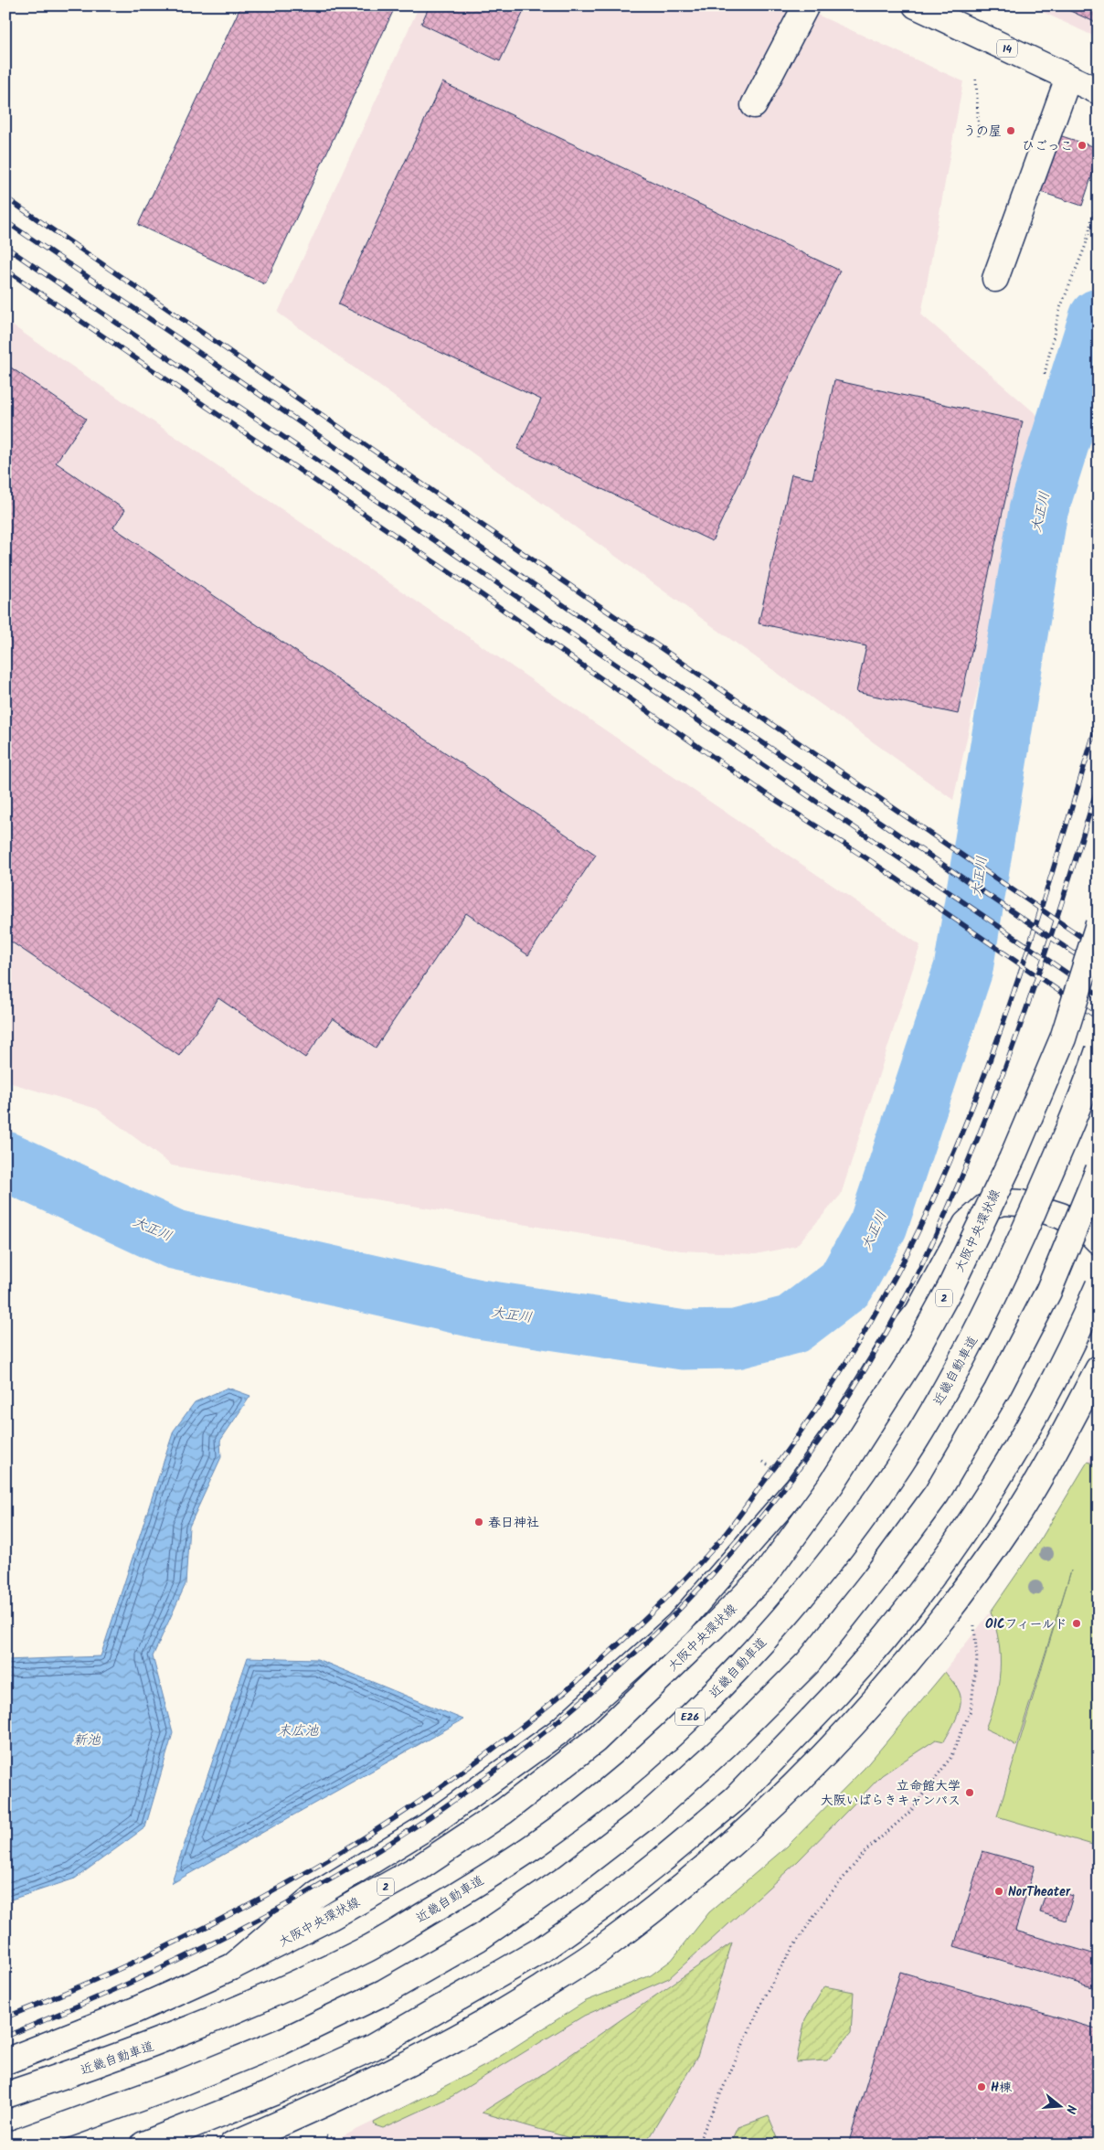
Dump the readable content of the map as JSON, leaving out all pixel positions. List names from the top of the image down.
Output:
{
  "streets": {
    "main road": [
      "14",
      "大阪中央環状線",
      "2",
      "近畿自動車道",
      "E26"
    ]
  },
  "water": ["大正川", "末広池", "新池"],
  "places": [
    "うの屋",
    "ひごっこ",
    "春日神社",
    "OICフィールド",
    "立命館大学 大阪いばらきキャンパス",
    "NorTheater",
    "H棟"
  ],
  "north": "right"
}
